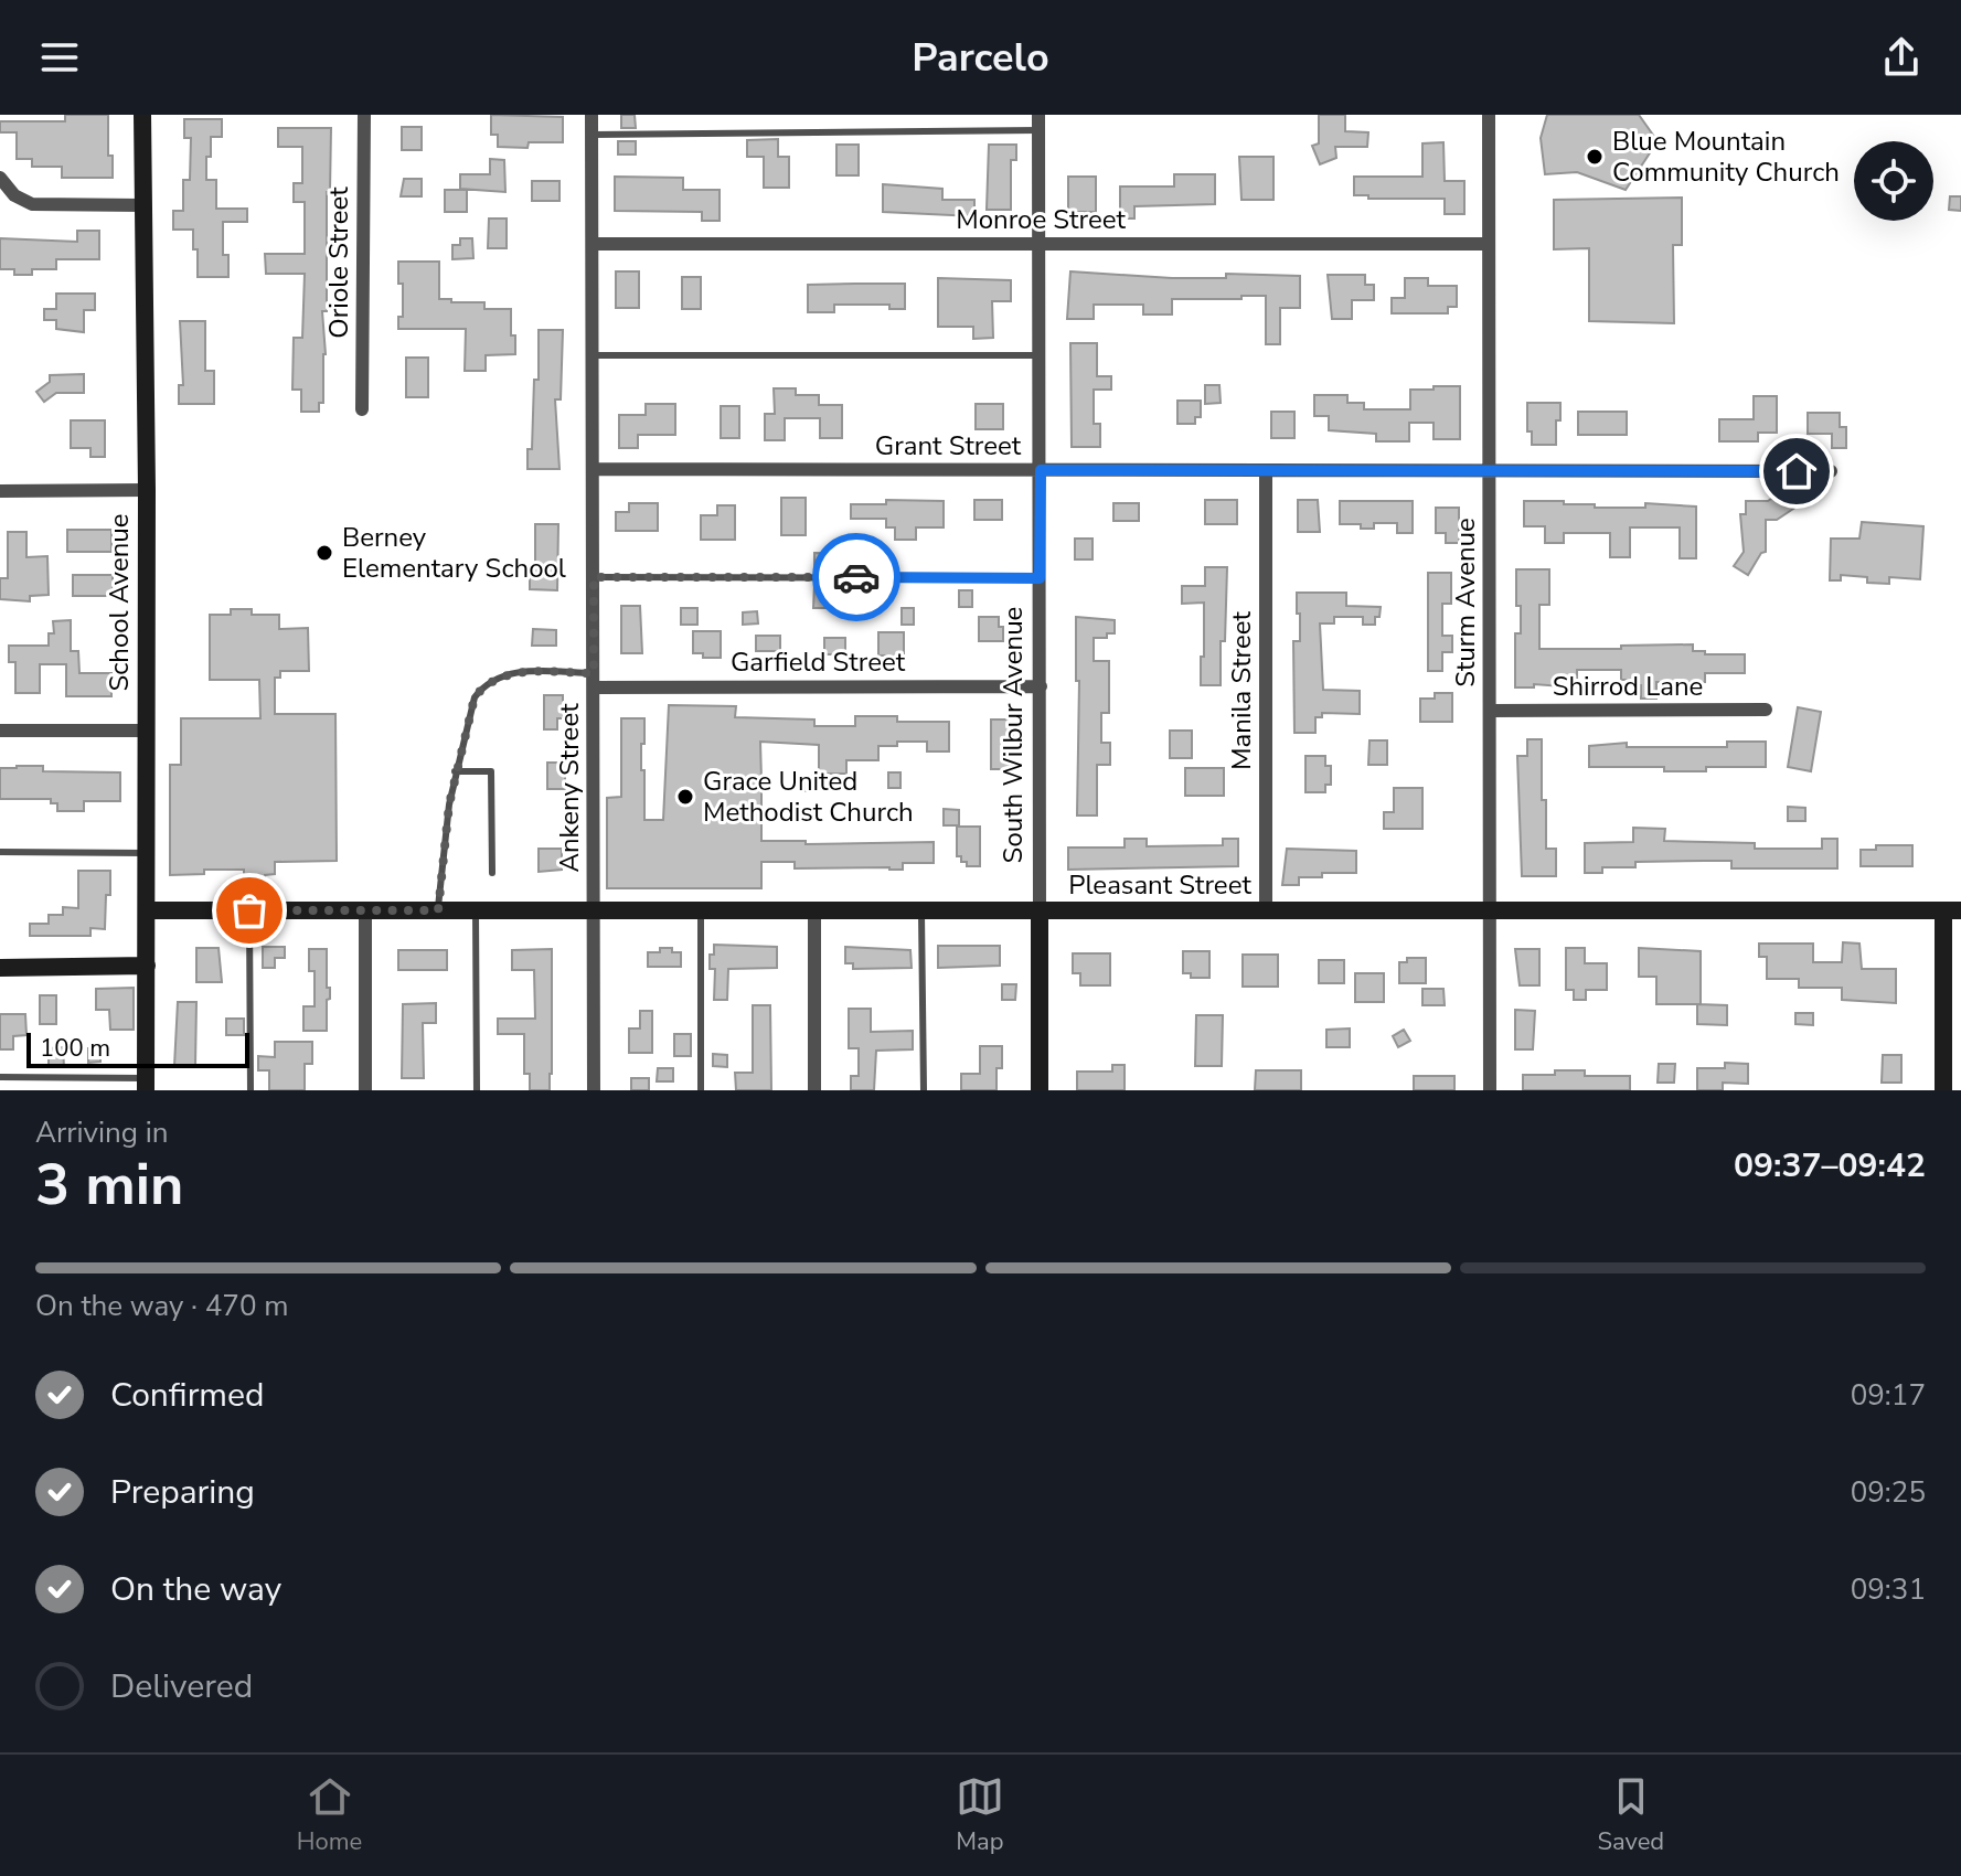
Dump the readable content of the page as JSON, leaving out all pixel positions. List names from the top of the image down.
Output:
{
  "streets": {
    "main road": ["School Avenue", "South Wilbur Avenue", "Pleasant Street"],
    "street": [
      "Monroe Street",
      "Oriole Street",
      "Grant Street",
      "Sturm Avenue",
      "Garfield Street",
      "Shirrod Lane",
      "Manila Street",
      "Ankeny Street"
    ]
  },
  "crossings": [
    ["Monroe Street", "Sturm Avenue"],
    ["Monroe Street", "South Wilbur Avenue"],
    ["Monroe Street", "Ankeny Street"],
    ["Grant Street", "Sturm Avenue"],
    ["Grant Street", "Manila Street"],
    ["Grant Street", "South Wilbur Avenue"],
    ["Grant Street", "Ankeny Street"],
    ["School Avenue", "Pleasant Street"],
    ["Sturm Avenue", "Shirrod Lane"],
    ["Sturm Avenue", "Pleasant Street"],
    ["Garfield Street", "South Wilbur Avenue"],
    ["Garfield Street", "Ankeny Street"],
    ["Manila Street", "Pleasant Street"],
    ["South Wilbur Avenue", "Pleasant Street"],
    ["Ankeny Street", "Pleasant Street"]
  ],
  "places": ["Blue Mountain Community Church", "Berney Elementary School", "Grace United Methodist Church"],
  "scale_bar": "100 m",
  "page": {
    "header": "Parcelo",
    "scale": "100 m",
    "heading": ["3 min", "Arriving in", "09:37–09:42"],
    "bar": "On the way · 470 m",
    "list": [
      ["Confirmed", "09:17"],
      ["Preparing", "09:25"],
      ["On the way", "09:31"],
      "Delivered"
    ],
    "tabs": ["Home", "Map", "Saved"]
  }
}
